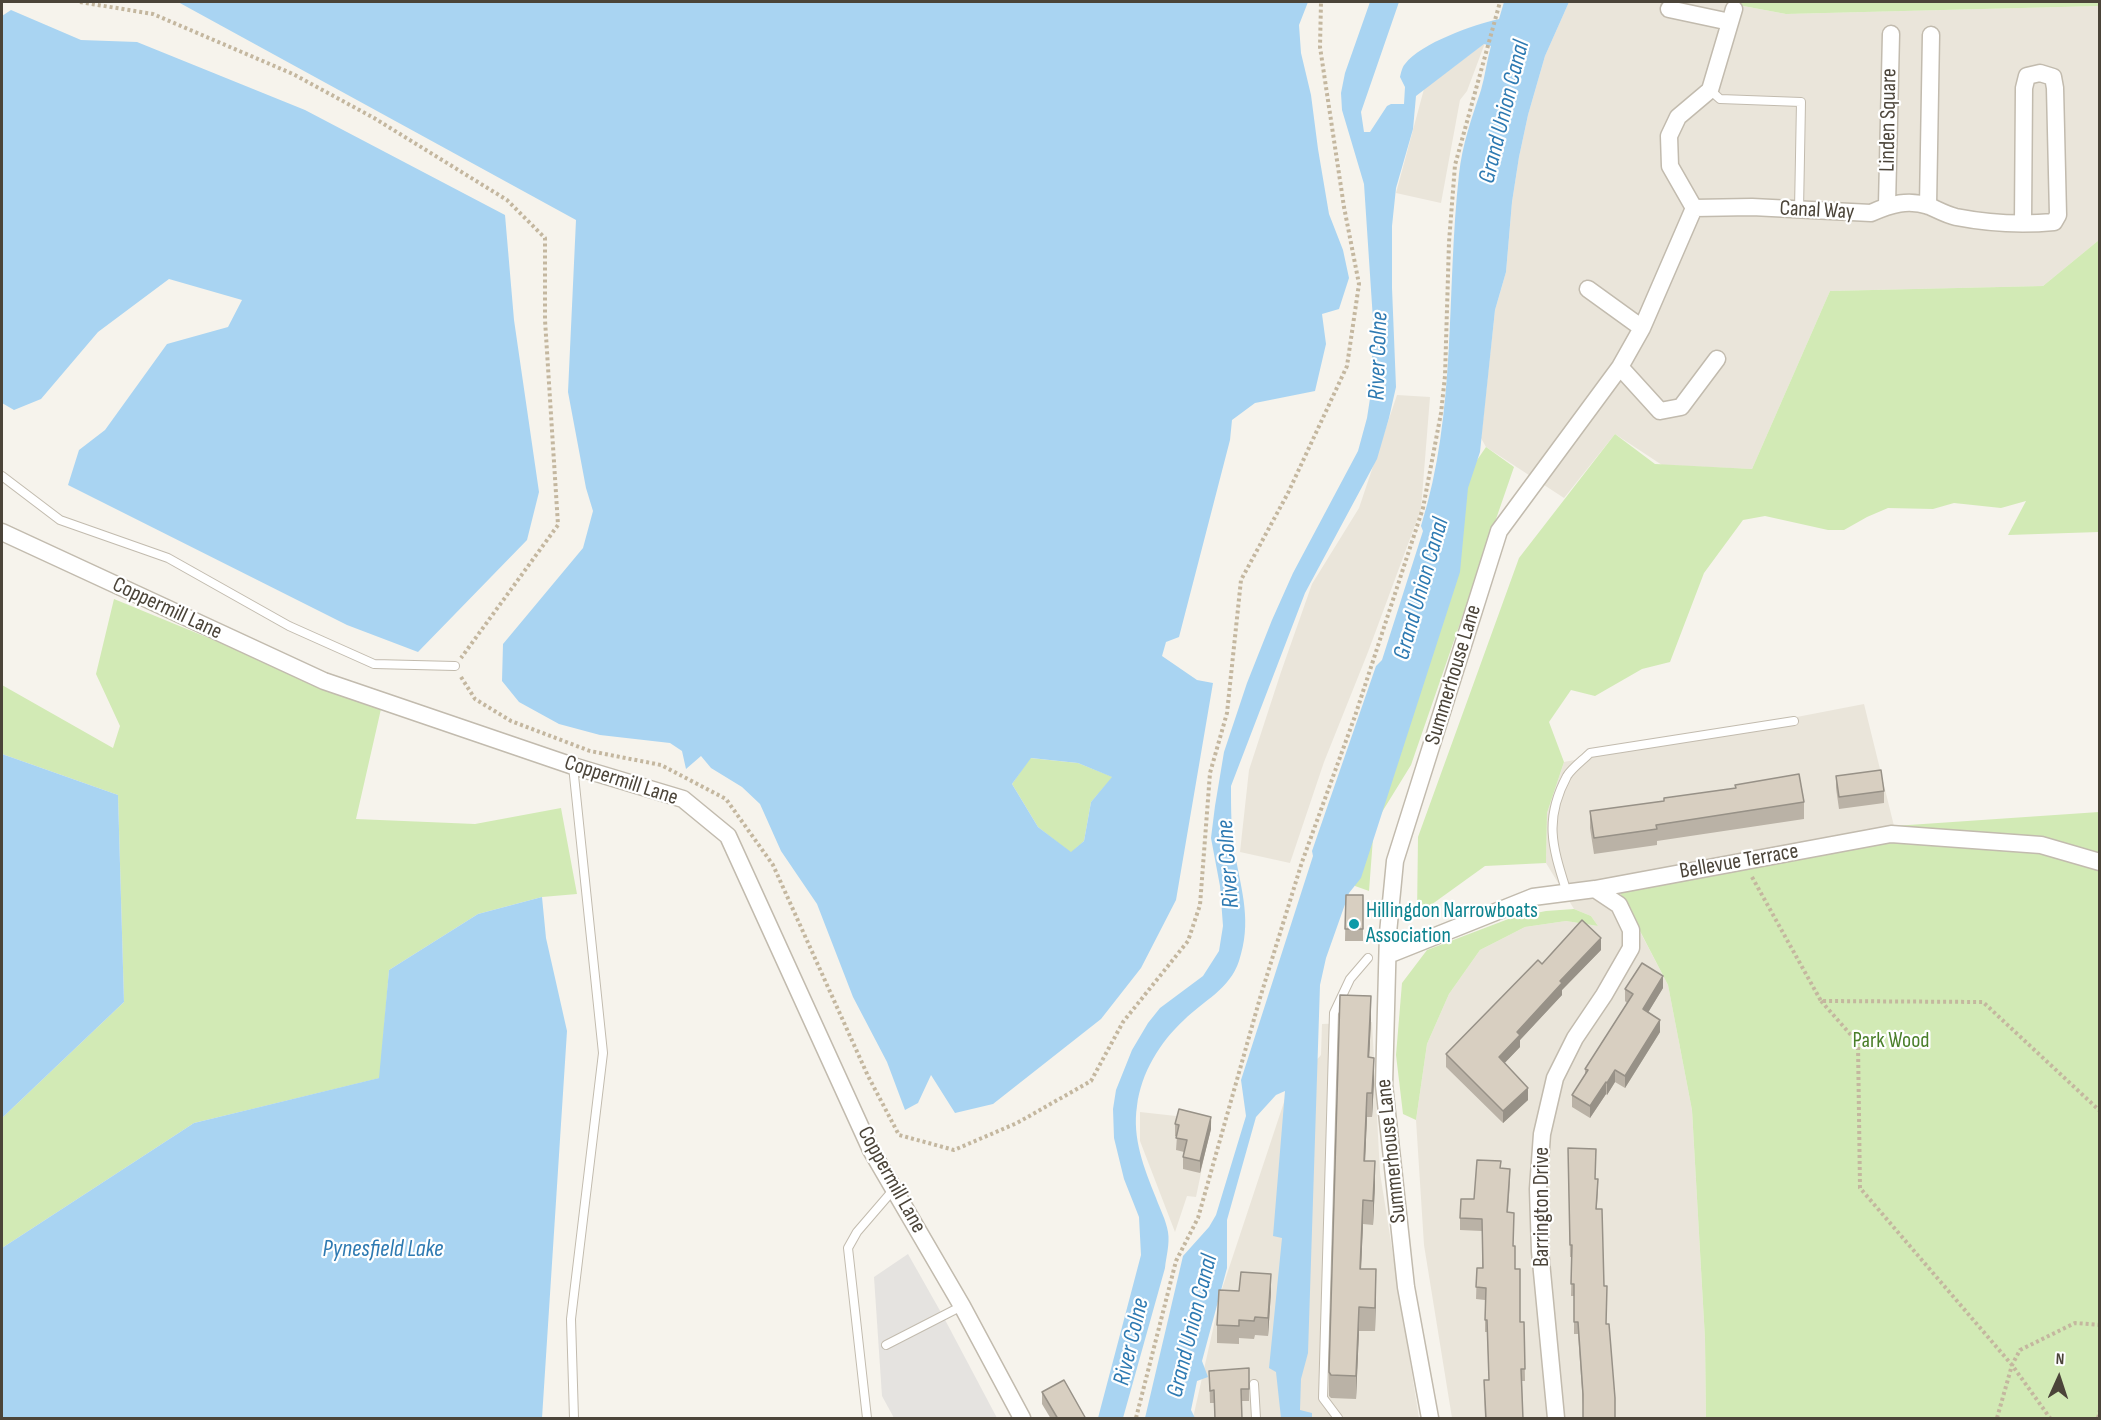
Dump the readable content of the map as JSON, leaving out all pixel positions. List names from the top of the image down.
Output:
{
  "streets": {
    "street": [
      "Linden Square",
      "Canal Way",
      "Coppermill Lane",
      "Summerhouse Lane",
      "Bellevue Terrace",
      "Barrington Drive"
    ]
  },
  "crossings": [
    ["Linden Square", "Canal Way"],
    ["Canal Way", "Summerhouse Lane"],
    ["Summerhouse Lane", "Bellevue Terrace"],
    ["Bellevue Terrace", "Barrington Drive"]
  ],
  "water": ["Grand Union Canal", "River Colne", "Pynesfield Lake"],
  "parks": ["Park Wood"],
  "places": ["Hillingdon Narrowboats Association"],
  "north": "top"
}
